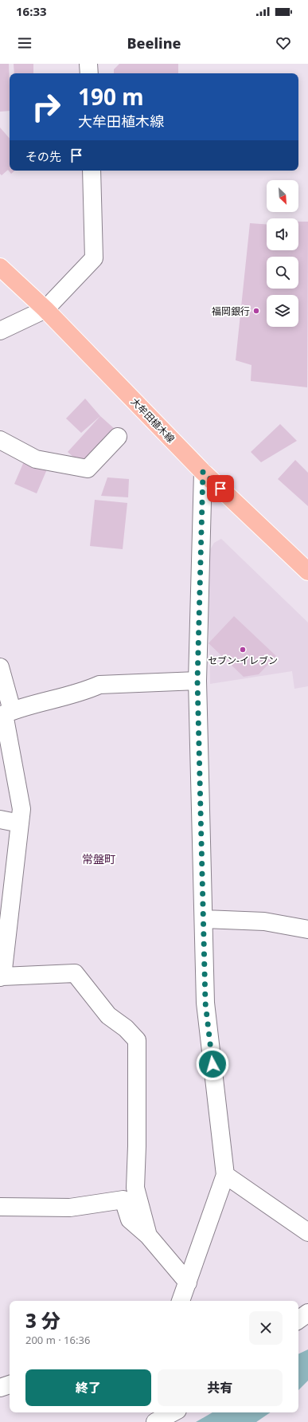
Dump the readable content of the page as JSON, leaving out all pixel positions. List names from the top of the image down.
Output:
{
  "streets": {
    "main road": ["大牟田植木線"]
  },
  "districts": ["常盤町"],
  "places": ["福岡銀行", "セブン-イレブン"],
  "north": "bottom right",
  "page": {
    "status": "16:33",
    "header": "Beeline",
    "turn": ["190 m", "大牟田植木線"],
    "then": "その先",
    "heading": ["3 分", "200 m · 16:36"],
    "buttons": ["終了", "共有"]
  }
}
